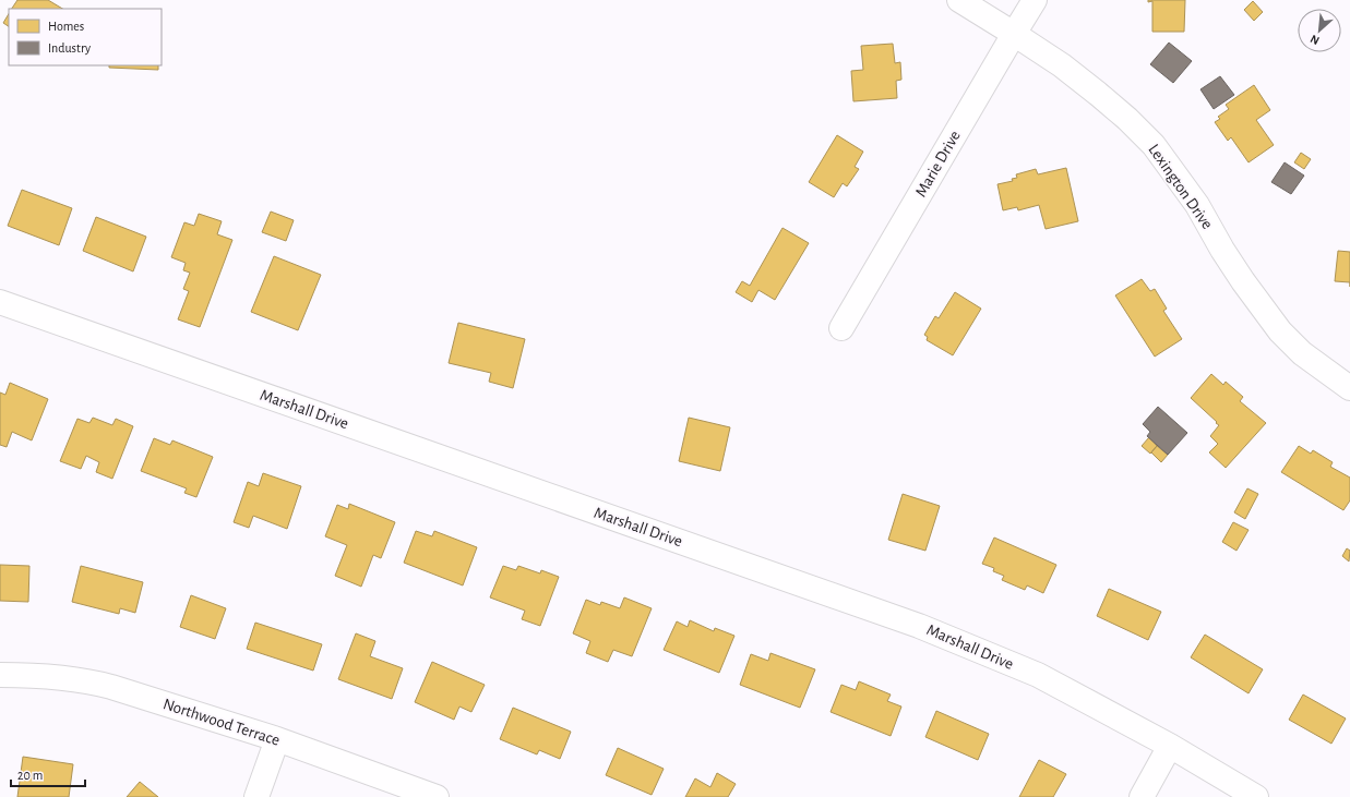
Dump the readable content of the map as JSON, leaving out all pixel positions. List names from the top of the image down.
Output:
{
  "streets": {
    "street": [
      "Marie Drive",
      "Lexington Drive",
      "Marshall Drive",
      "Northwood Terrace"
    ]
  },
  "crossings": [
    ["Marie Drive", "Lexington Drive"]
  ],
  "legend": ["Homes", "Industry"],
  "scale_bar": "20 m",
  "north": "bottom left"
}
